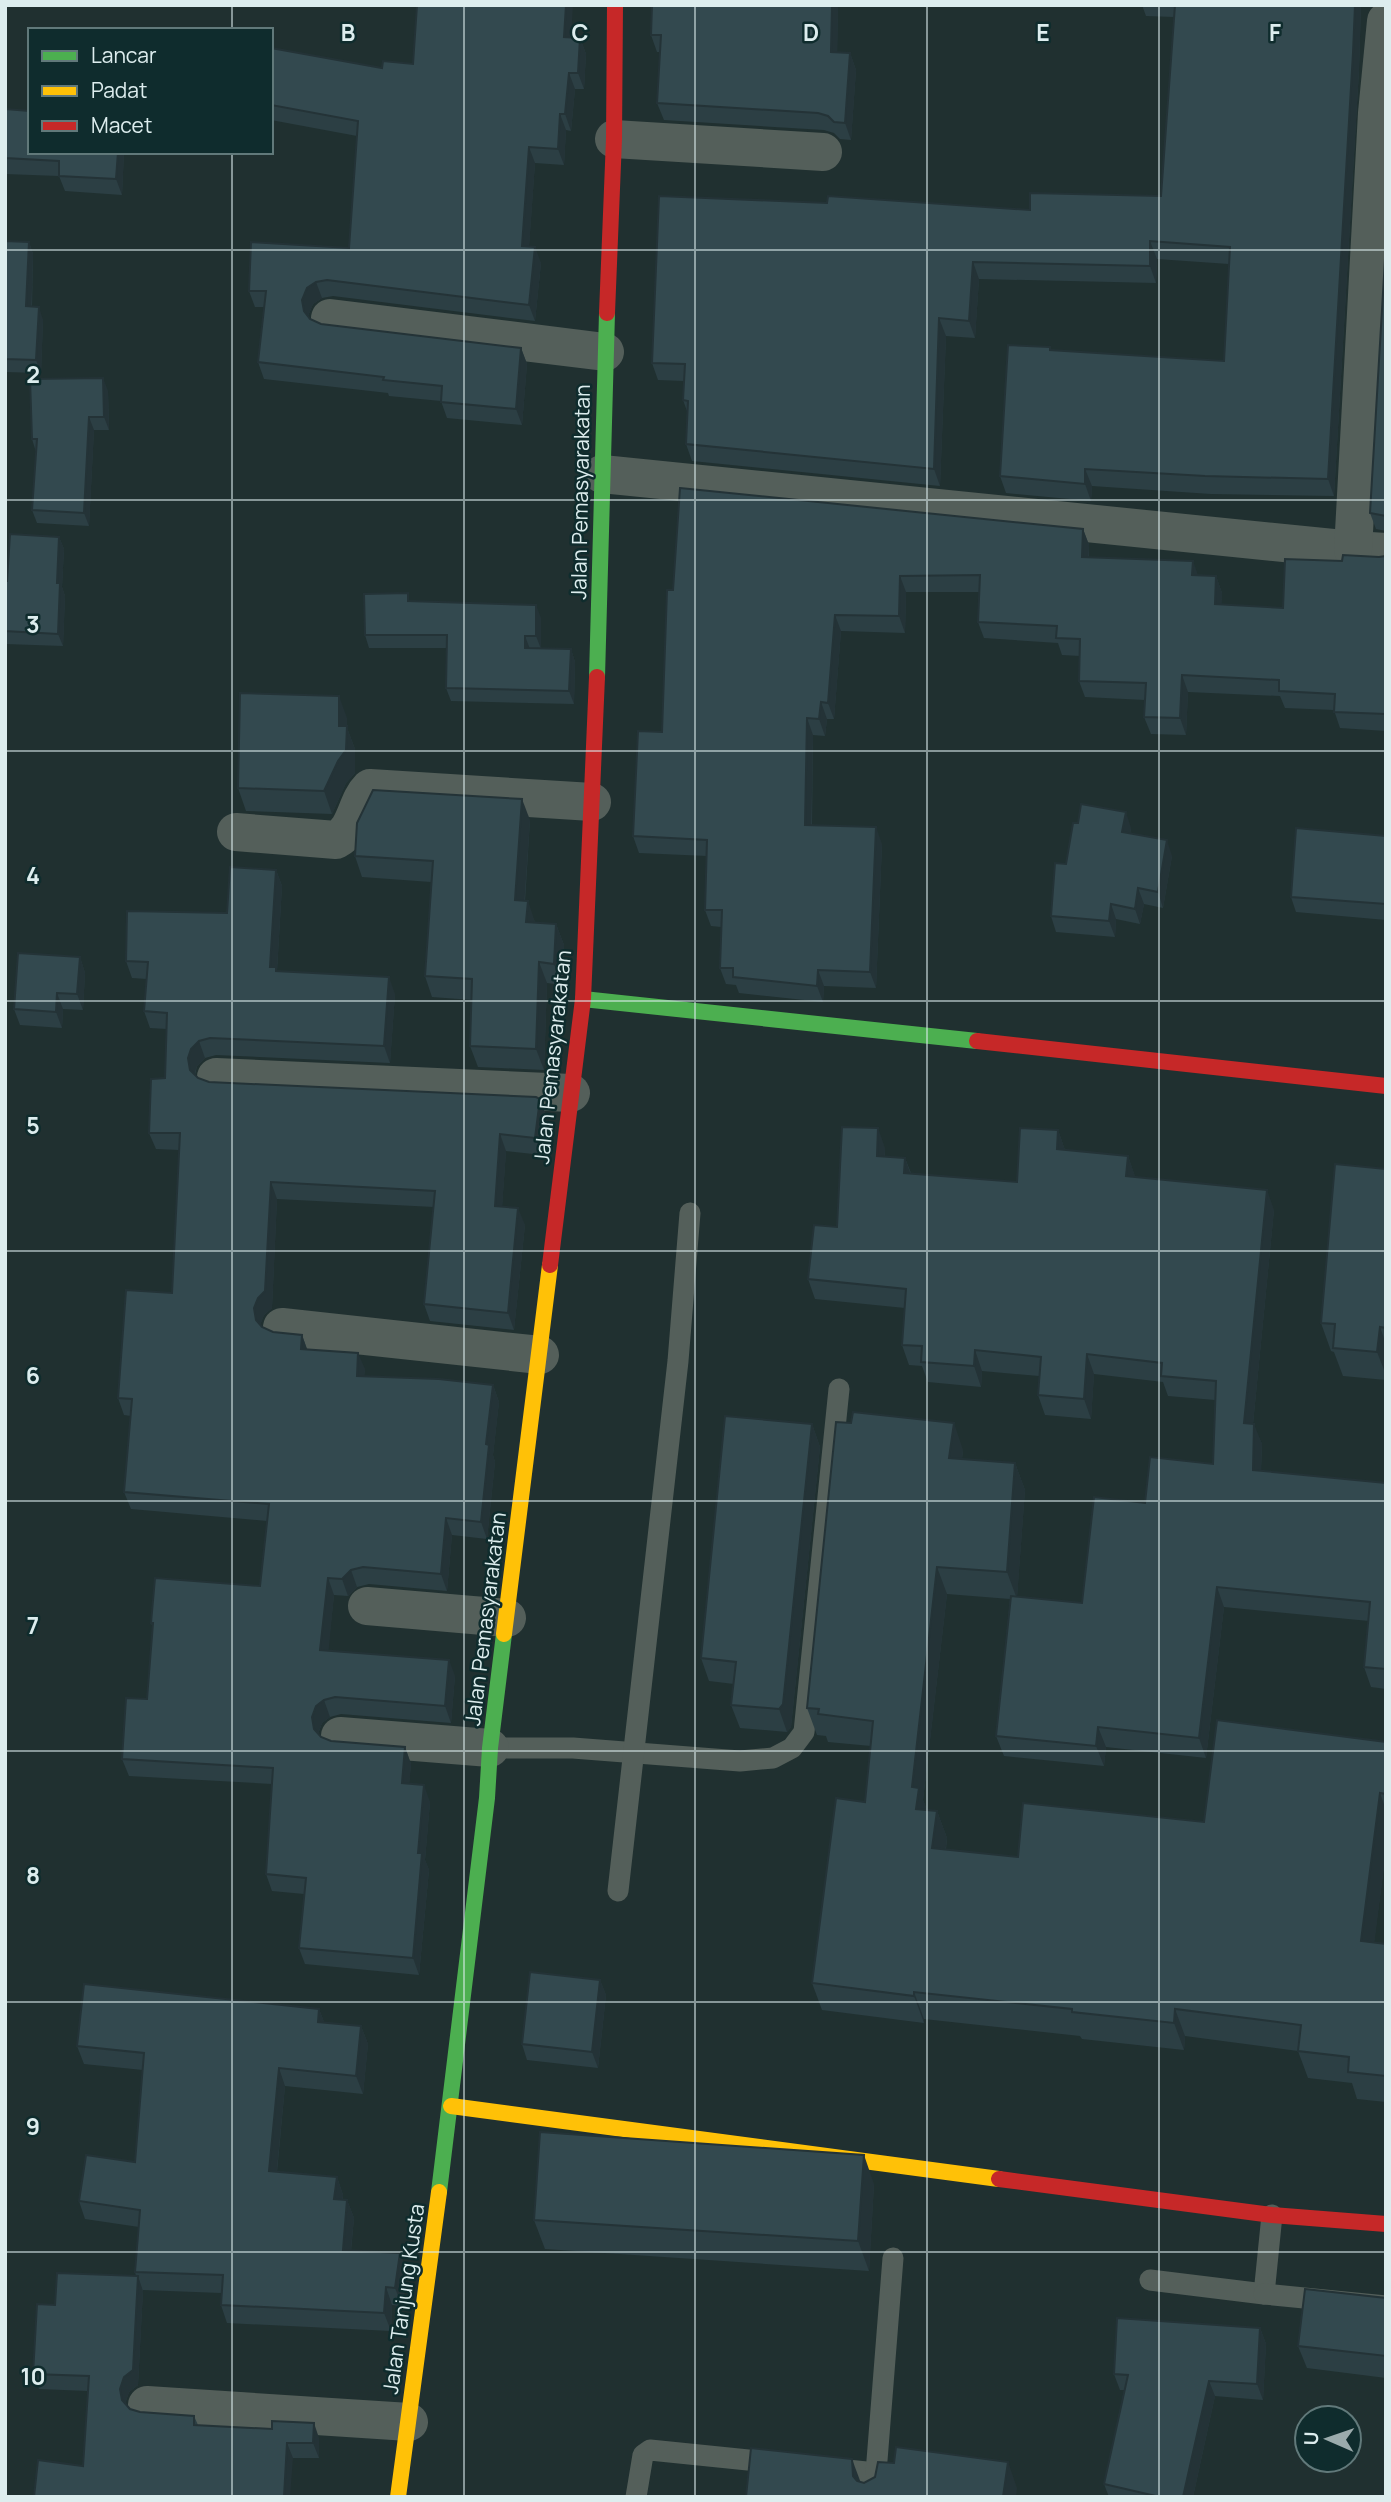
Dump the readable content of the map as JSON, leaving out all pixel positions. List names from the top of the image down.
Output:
{
  "streets": {
    "street": ["Jalan Pemasyarakatan", "Jalan Tanjung Kusta"]
  },
  "crossings": [
    ["Jalan Pemasyarakatan", "Jalan Tanjung Kusta"]
  ],
  "legend": ["Lancar", "Padat", "Macet"],
  "north": "left",
  "grid": {
    "columns": [
      "B",
      "C",
      "D",
      "E",
      "F"
    ],
    "rows": [
      "2",
      "3",
      "4",
      "5",
      "6",
      "7",
      "8",
      "9",
      "10"
    ]
  }
}
